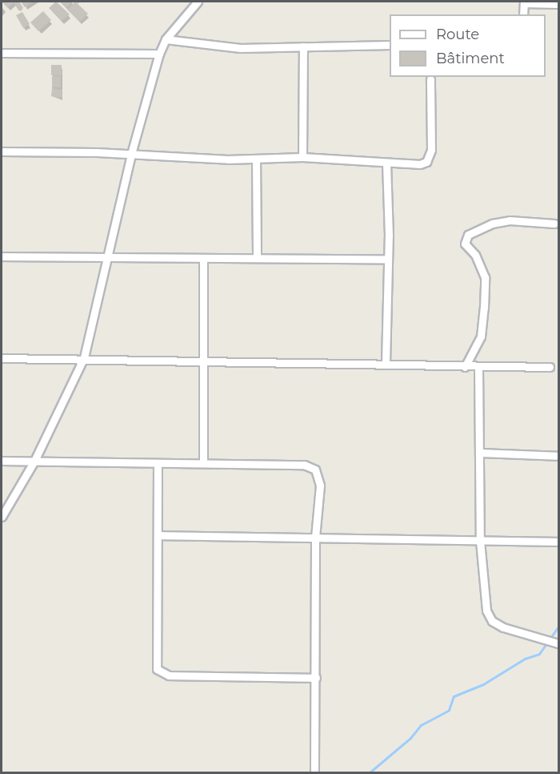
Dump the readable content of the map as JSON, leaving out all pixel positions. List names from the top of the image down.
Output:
{
  "legend": ["Route", "Bâtiment"]
}
